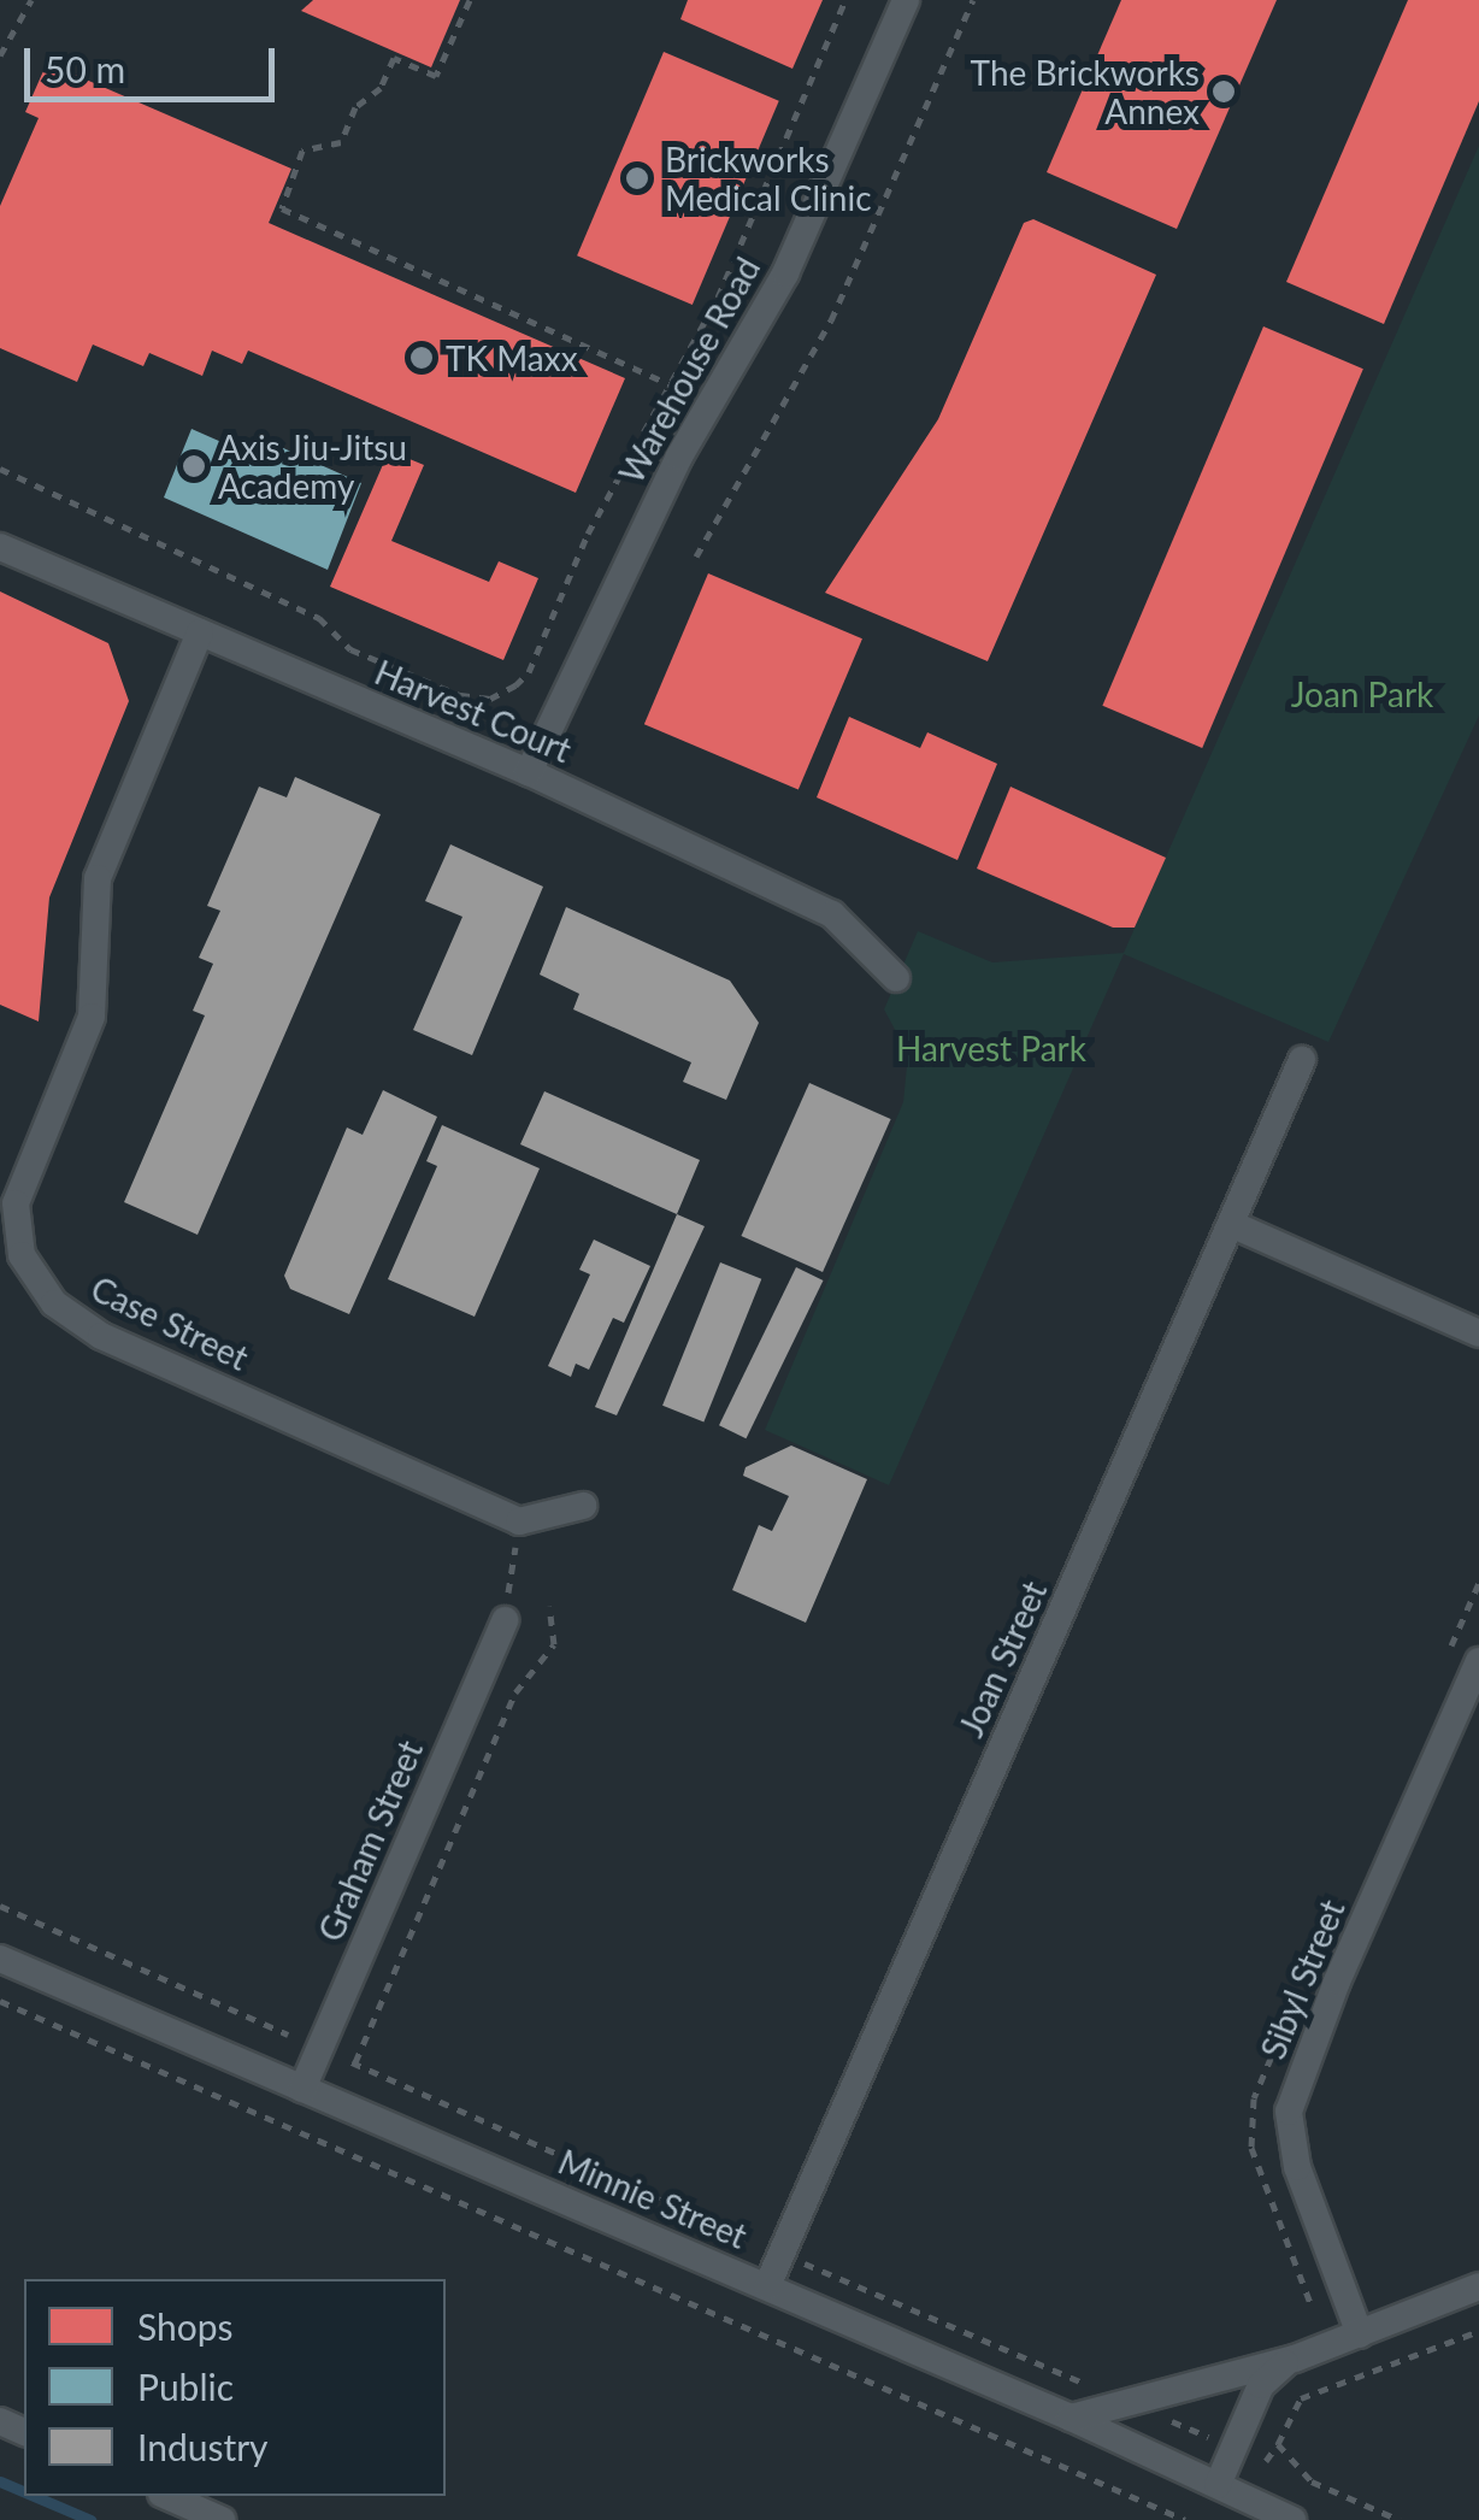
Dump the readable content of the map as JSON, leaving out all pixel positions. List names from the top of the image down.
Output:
{
  "streets": {
    "street": [
      "Warehouse Road",
      "Harvest Court",
      "Case Street",
      "Joan Street",
      "Graham Street",
      "Sibyl Street",
      "Minnie Street"
    ]
  },
  "crossings": [
    ["Warehouse Road", "Harvest Court"],
    ["Harvest Court", "Case Street"],
    ["Joan Street", "Minnie Street"],
    ["Graham Street", "Minnie Street"]
  ],
  "parks": ["Joan Park", "Harvest Park"],
  "places": [
    "The Brickworks Annex",
    "Brickworks Medical Clinic",
    "TK Maxx",
    "Axis Jiu-Jitsu Academy"
  ],
  "legend": ["Shops", "Public", "Industry"],
  "scale_bar": "50 m"
}
